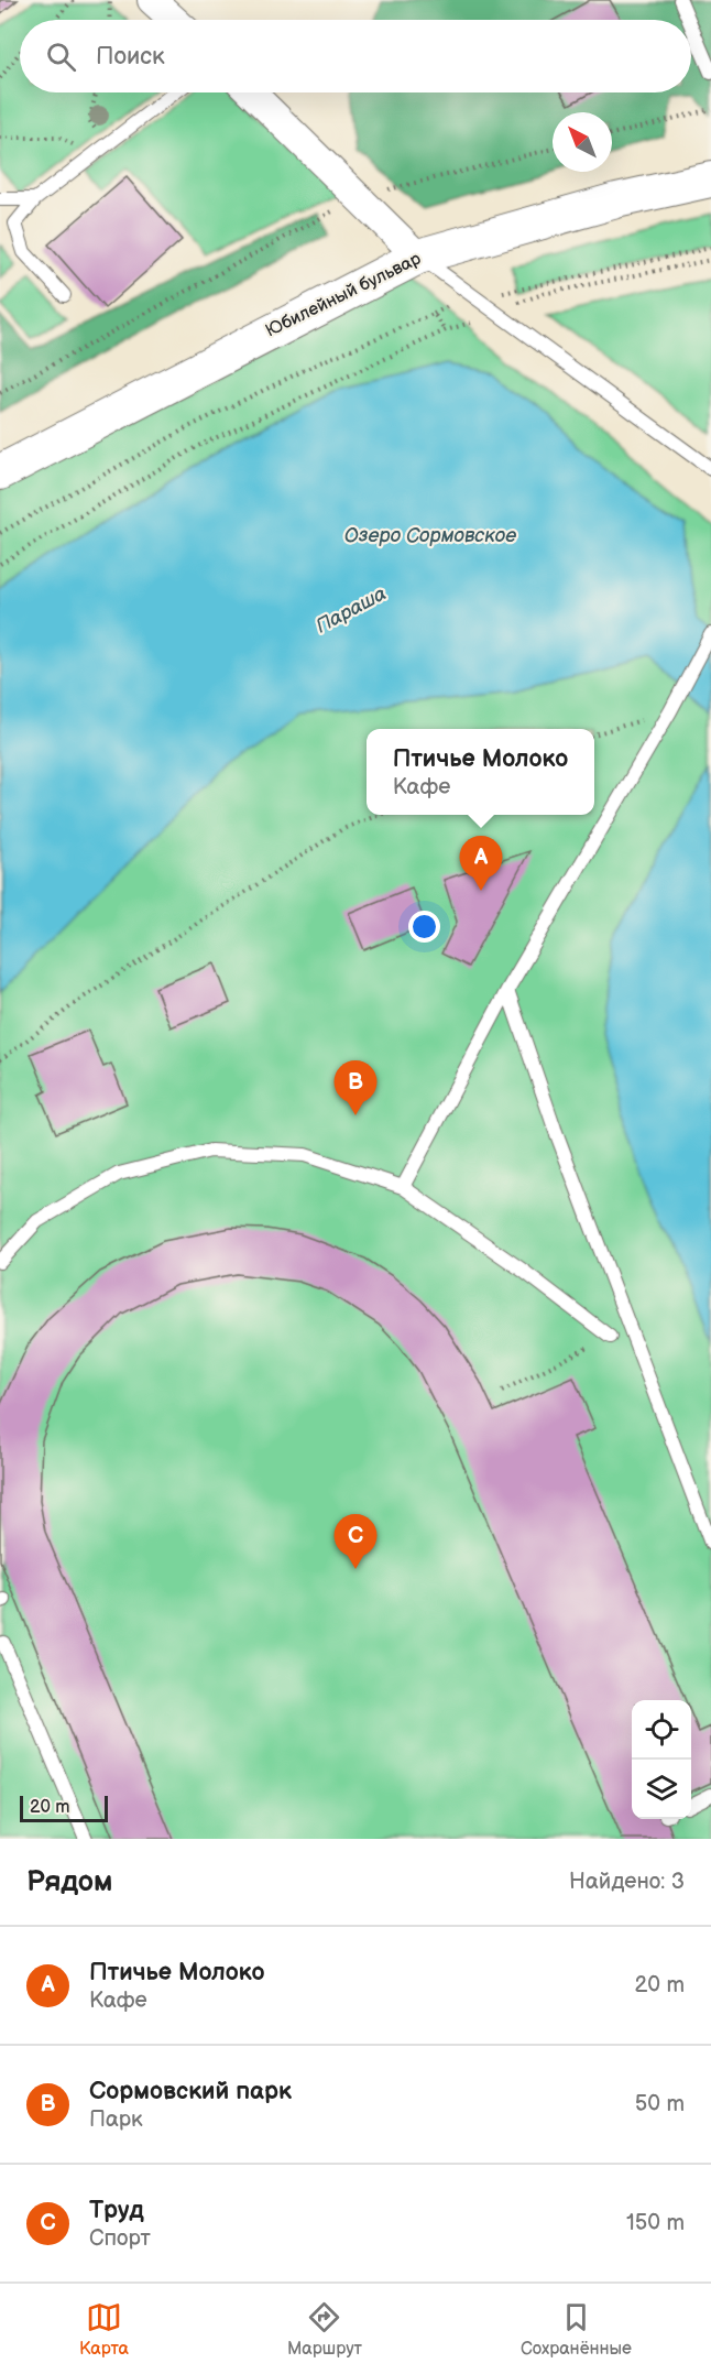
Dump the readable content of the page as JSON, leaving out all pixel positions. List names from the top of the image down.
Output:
{
  "streets": {
    "street": ["Юбилейный бульвар"]
  },
  "water": ["Озеро Сормовское", "Параша"],
  "scale_bar": "20 m",
  "north": "top left",
  "page": {
    "search": "Поиск",
    "popup": ["Птичье Молоко", "Кафе"],
    "pins": ["A", "B", "C"],
    "scale": "20 m",
    "heading": ["Рядом", "Найдено: 3"],
    "list": [
      {
        "mark": "A",
        "name": "Птичье Молоко",
        "note": "Кафе",
        "value": "20 m"
      },
      {
        "mark": "B",
        "name": "Сормовский парк",
        "note": "Парк",
        "value": "50 m"
      },
      {
        "mark": "C",
        "name": "Труд",
        "note": "Спорт",
        "value": "150 m"
      }
    ],
    "nav": ["Карта", "Маршрут", "Сохранённые"]
  }
}
